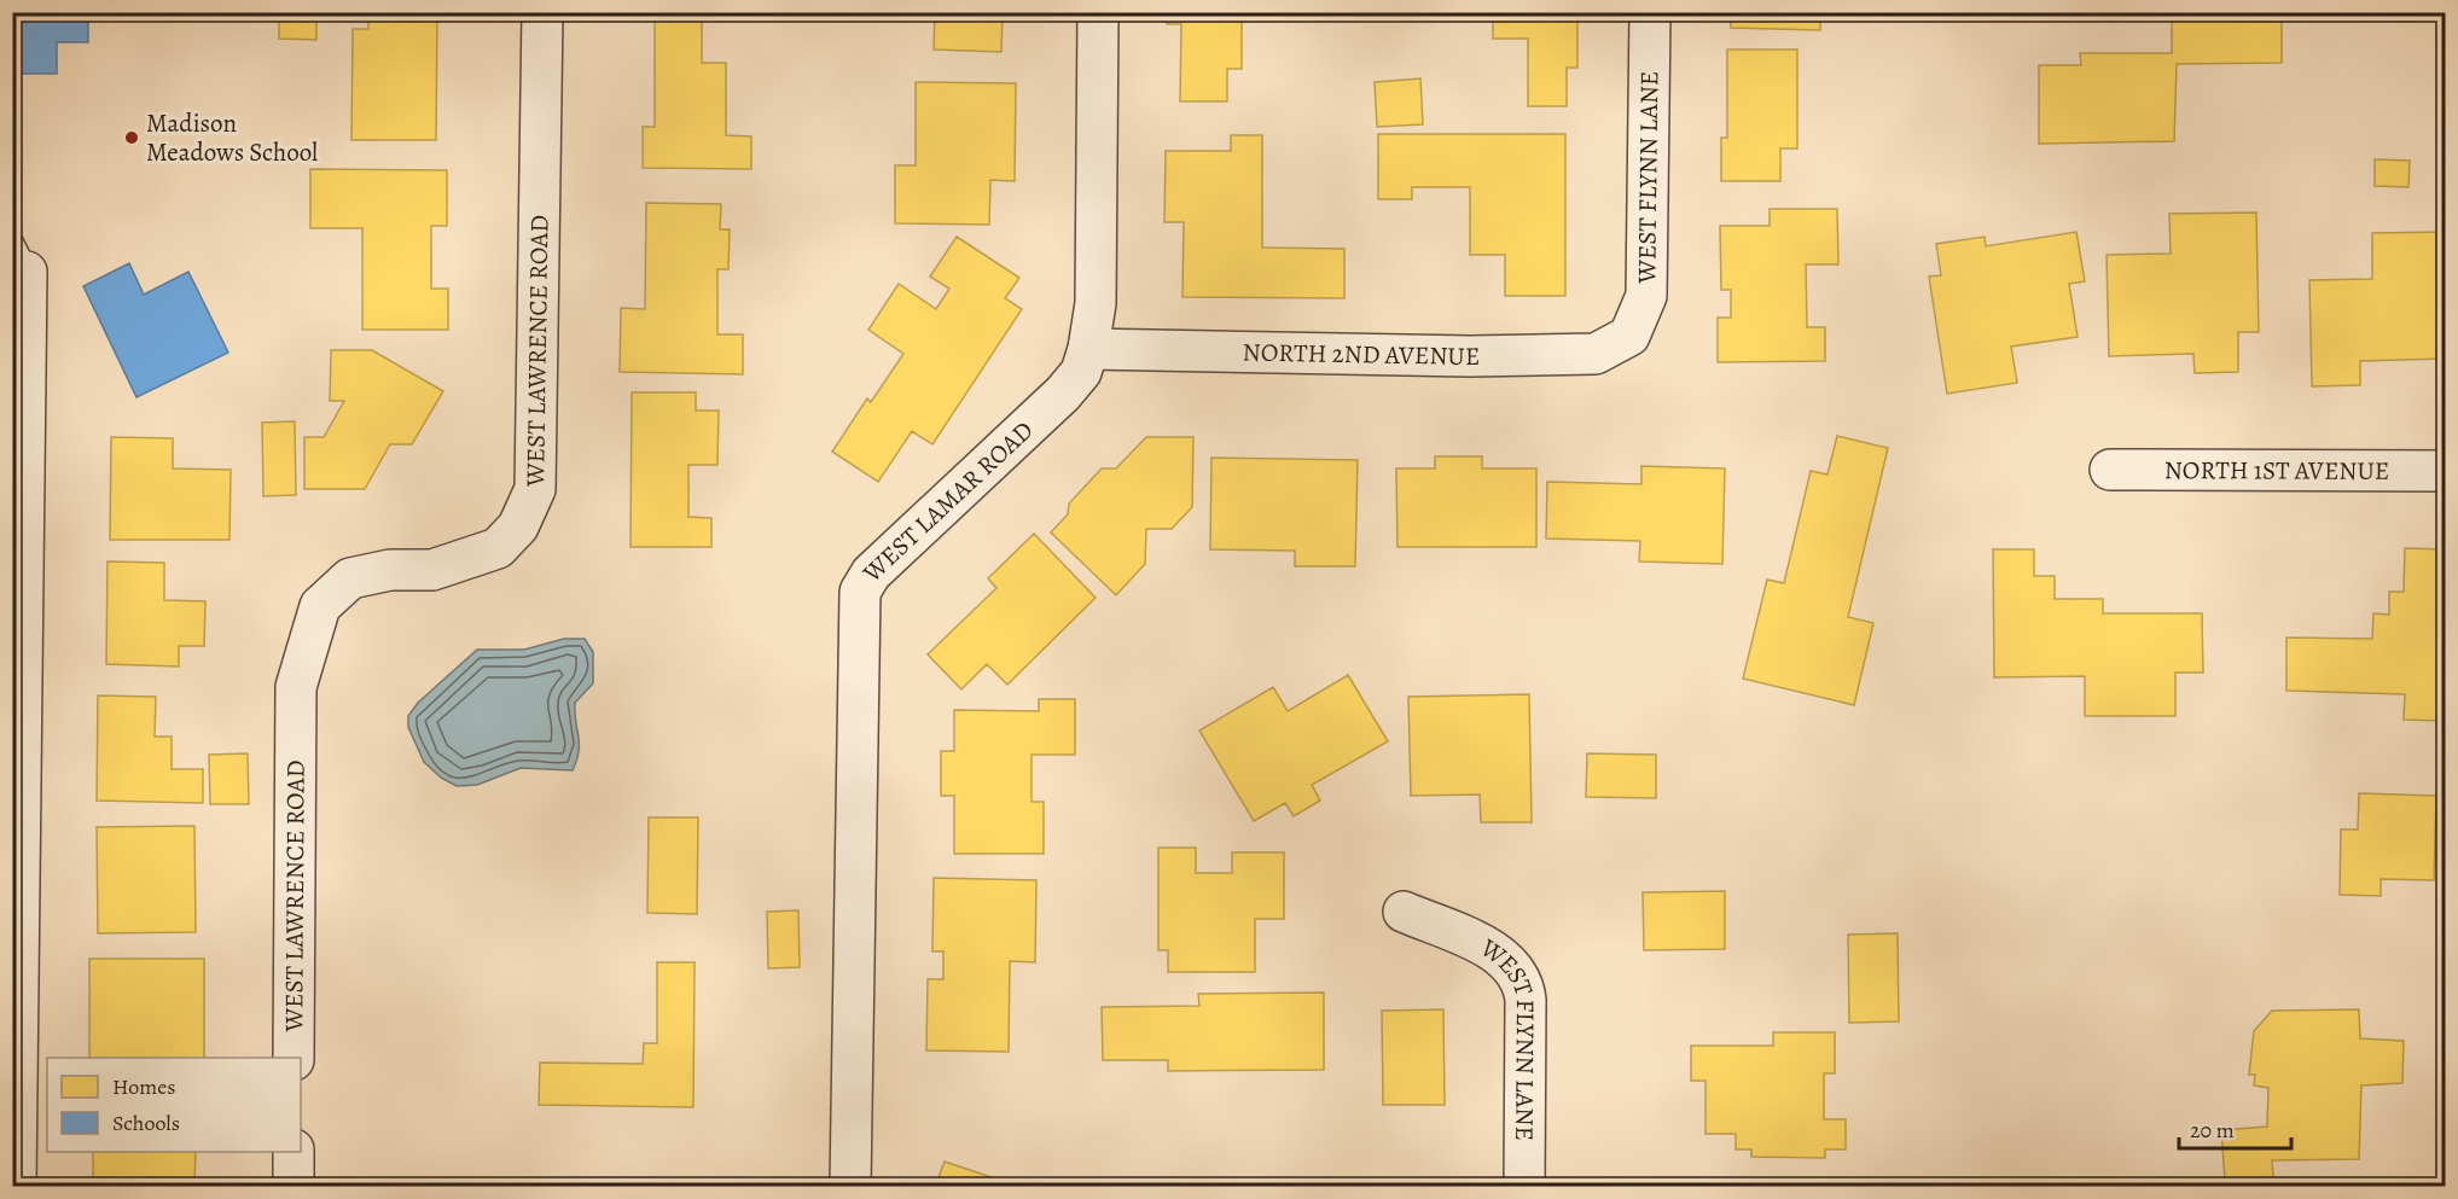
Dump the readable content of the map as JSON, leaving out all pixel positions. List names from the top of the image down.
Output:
{
  "streets": {
    "street": [
      "WEST FLYNN LANE",
      "WEST LAWRENCE ROAD",
      "NORTH 2ND AVENUE",
      "NORTH 1ST AVENUE",
      "WEST LAMAR ROAD"
    ]
  },
  "crossings": [
    ["WEST FLYNN LANE", "NORTH 2ND AVENUE"],
    ["NORTH 2ND AVENUE", "WEST LAMAR ROAD"]
  ],
  "places": ["Madison Meadows School"],
  "legend": ["Homes", "Schools"],
  "scale_bar": "20 m"
}
